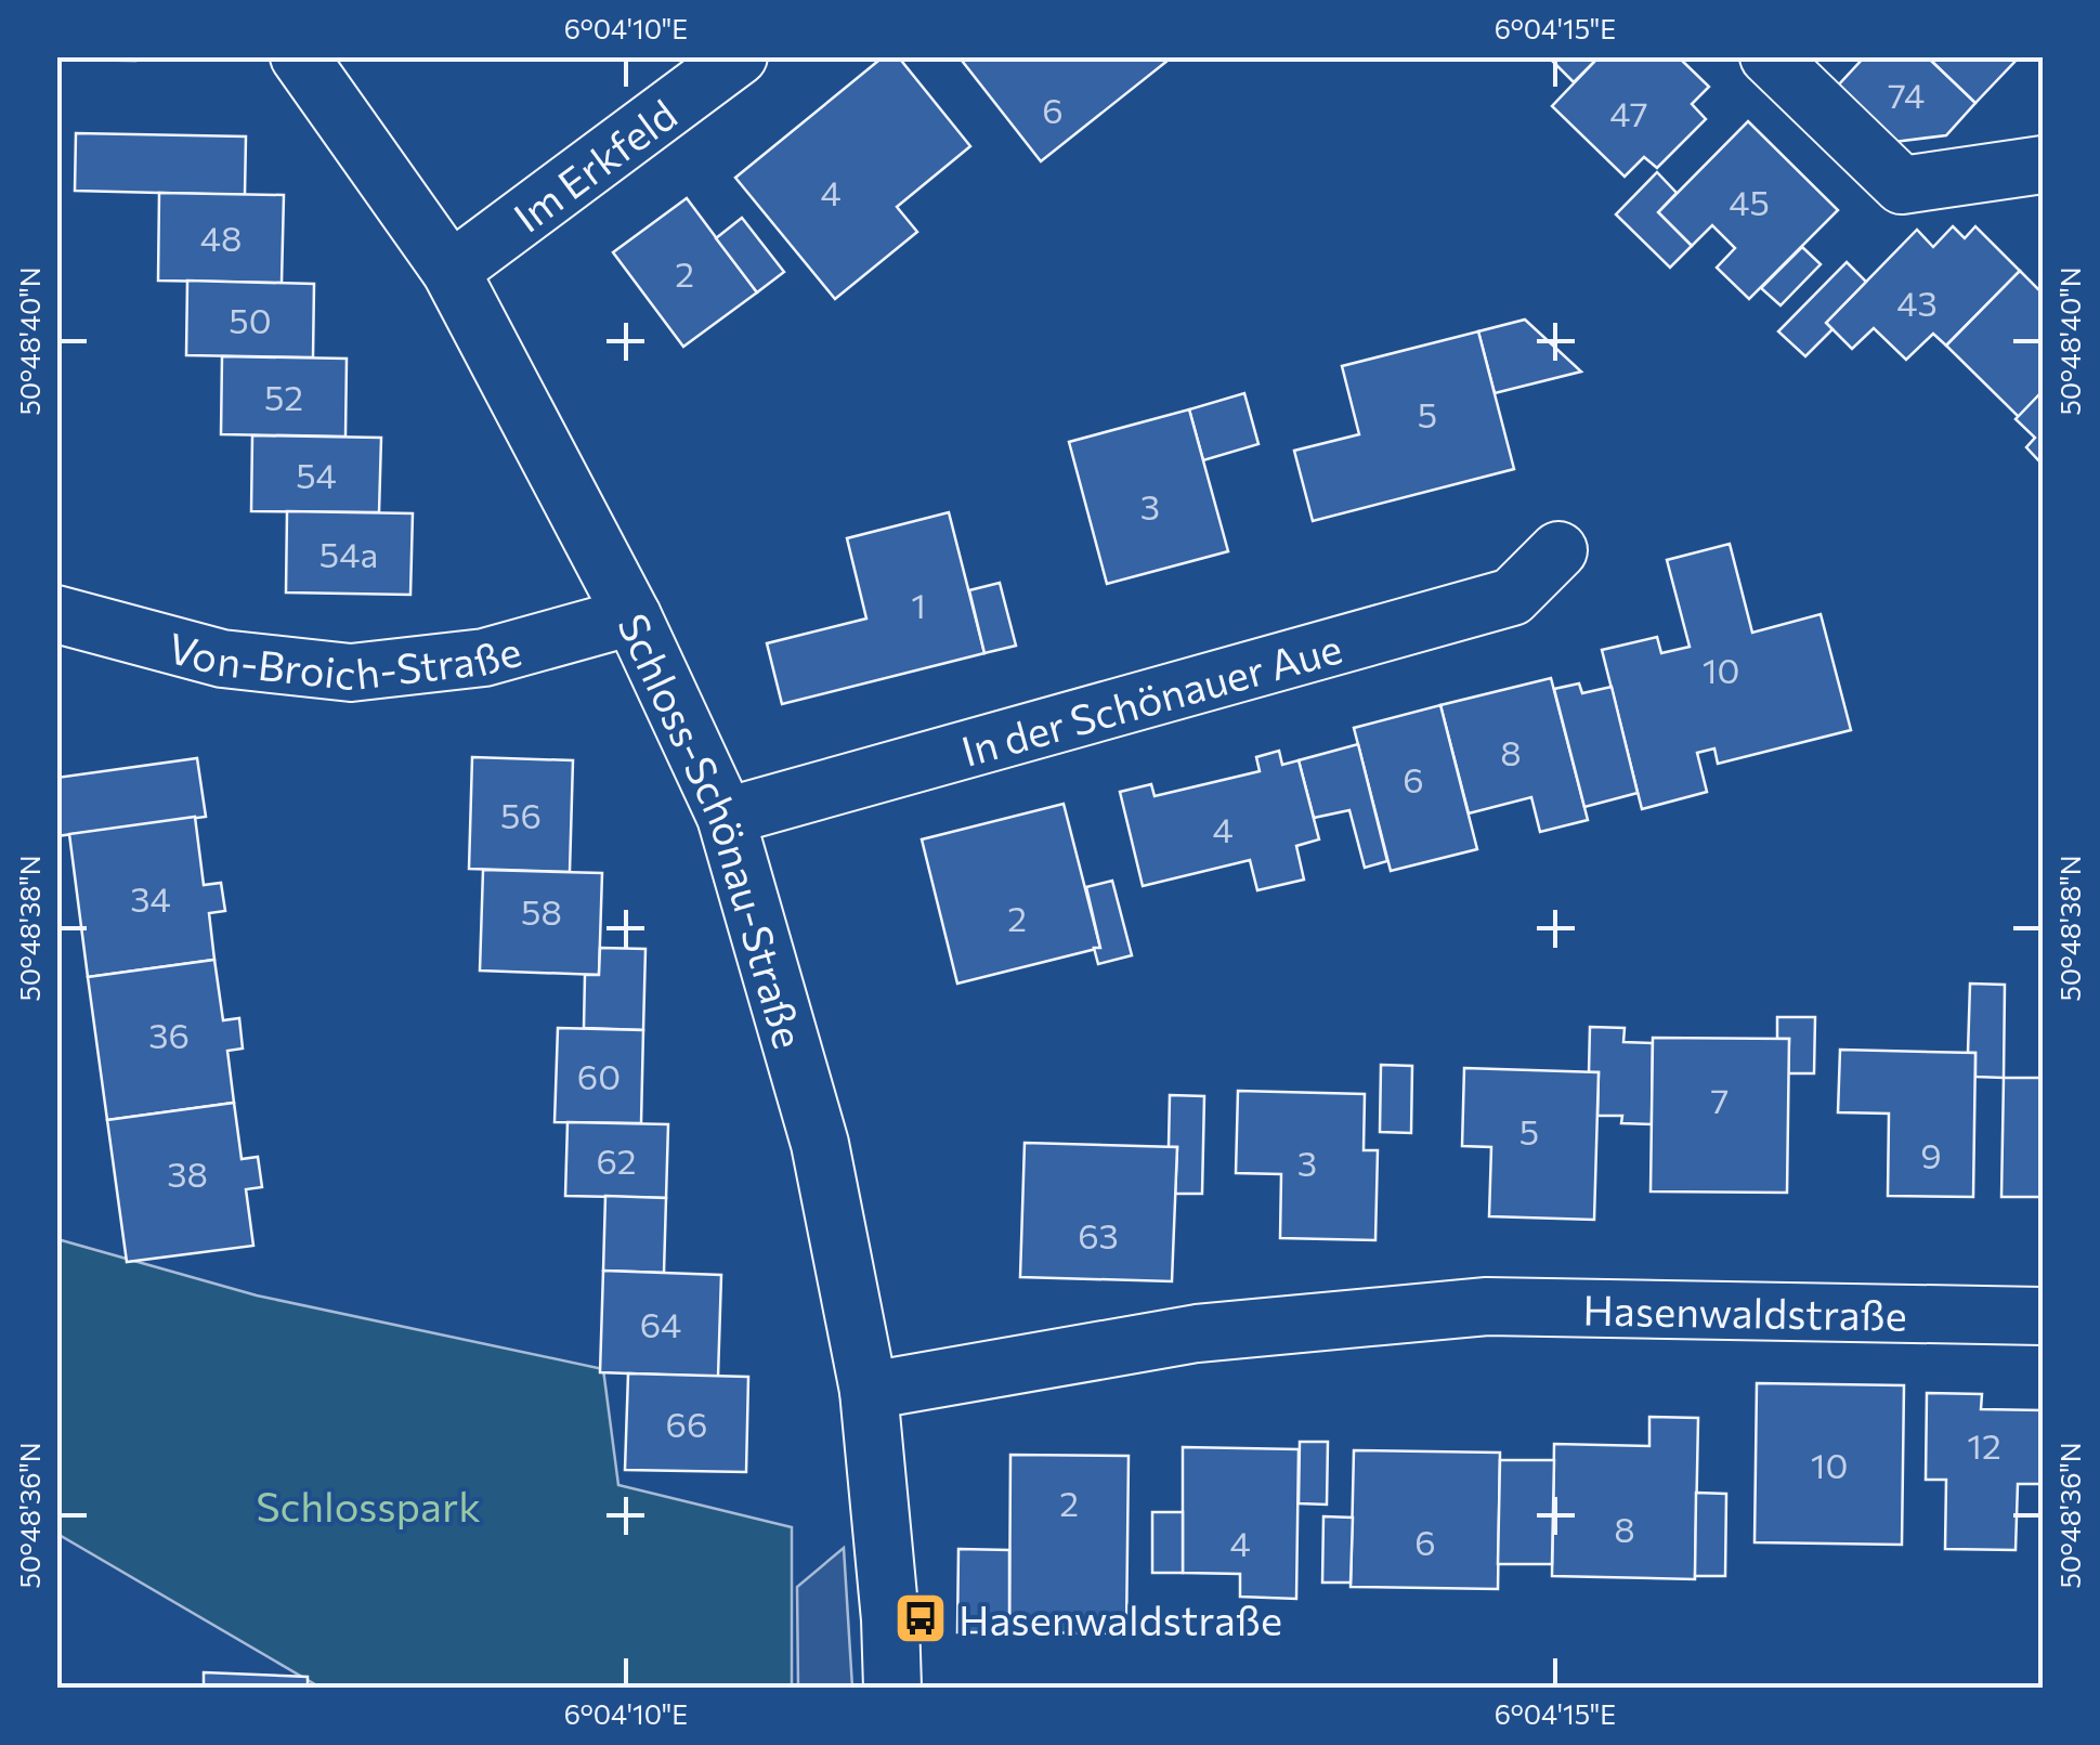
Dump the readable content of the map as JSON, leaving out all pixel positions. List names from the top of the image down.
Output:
{
  "streets": {
    "street": [
      "Im Erkfeld",
      "Von-Broich-Straße",
      "In der Schönauer Aue",
      "Schloss-Schönau-Straße",
      "Hasenwaldstraße"
    ]
  },
  "crossings": [
    ["Im Erkfeld", "Schloss-Schönau-Straße"],
    ["Von-Broich-Straße", "Schloss-Schönau-Straße"],
    ["In der Schönauer Aue", "Schloss-Schönau-Straße"],
    ["Schloss-Schönau-Straße", "Hasenwaldstraße"]
  ],
  "parks": ["Schlosspark"],
  "places": {
    "bus stop": ["Hasenwaldstraße"]
  },
  "house_numbers": [
    "74",
    "6",
    "47",
    "4",
    "45",
    "48",
    "2",
    "43",
    "50",
    "52",
    "5",
    "54",
    "3",
    "54a",
    "1",
    "10",
    "8",
    "6",
    "56",
    "4",
    "34",
    "58",
    "2",
    "36",
    "60",
    "7",
    "5",
    "9",
    "62",
    "3",
    "38",
    "63",
    "64",
    "66",
    "12",
    "10",
    "2",
    "8",
    "6",
    "4"
  ],
  "coordinates": [
    "6°04'10\"E",
    "6°04'15\"E",
    "50°48'40\"N",
    "50°48'38\"N",
    "50°48'36\"N"
  ]
}
